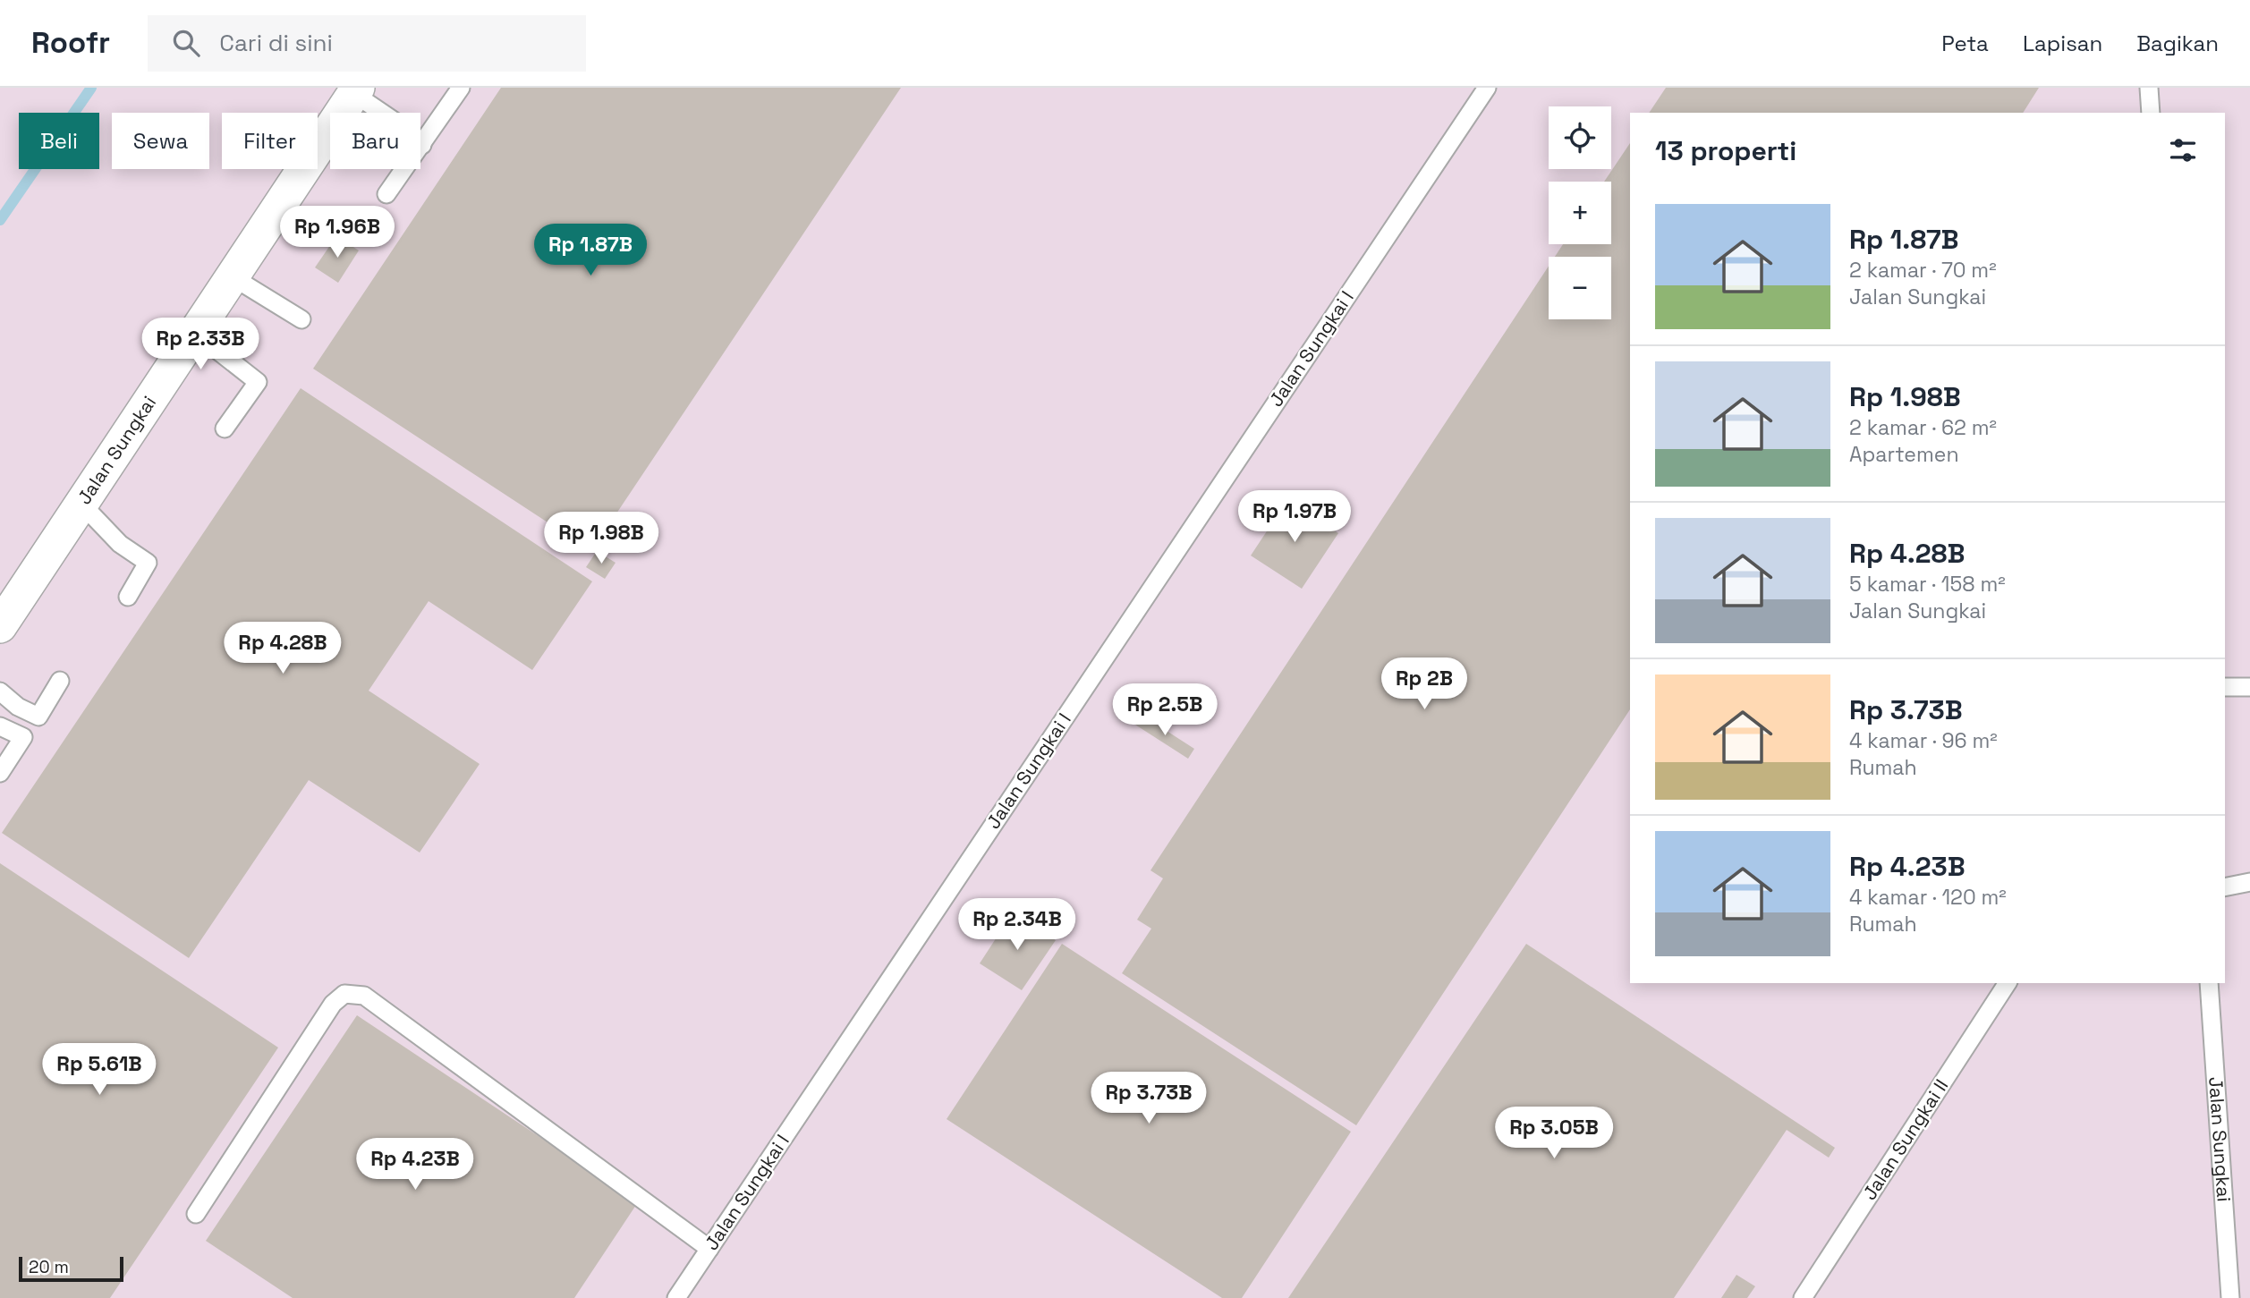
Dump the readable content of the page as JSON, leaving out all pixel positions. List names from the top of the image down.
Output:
{
  "streets": {
    "street": ["Jalan Sungkai"],
    "lane": ["Jalan Sungkai I", "Jalan Sungkai II"]
  },
  "scale_bar": "20 m",
  "page": {
    "header": "Roofr",
    "search": "Cari di sini",
    "nav": ["Peta", "Lapisan", "Bagikan"],
    "map_buttons": ["+", "−"],
    "chip": [
      "Beli",
      "Sewa",
      "Filter",
      "Baru"
    ],
    "heading": "13 properti",
    "list": [
      {
        "name": "Rp 1.87B",
        "note": "2 kamar · 70 m² · Jalan Sungkai"
      },
      {
        "name": "Rp 1.98B",
        "note": "2 kamar · 62 m² · Apartemen"
      },
      {
        "name": "Rp 4.28B",
        "note": "5 kamar · 158 m² · Jalan Sungkai"
      },
      {
        "name": "Rp 3.73B",
        "note": "4 kamar · 96 m² · Rumah"
      },
      {
        "name": "Rp 4.23B",
        "note": "4 kamar · 120 m² · Rumah"
      }
    ],
    "price": [
      "Rp 1.96B",
      "Rp 1.87B",
      "Rp 2.33B",
      "Rp 1.97B",
      "Rp 1.98B",
      "Rp 4.28B",
      "Rp 2B",
      "Rp 2.5B",
      "Rp 2.34B",
      "Rp 5.61B",
      "Rp 3.73B",
      "Rp 3.05B",
      "Rp 4.23B"
    ],
    "scale": "20 m"
  }
}
